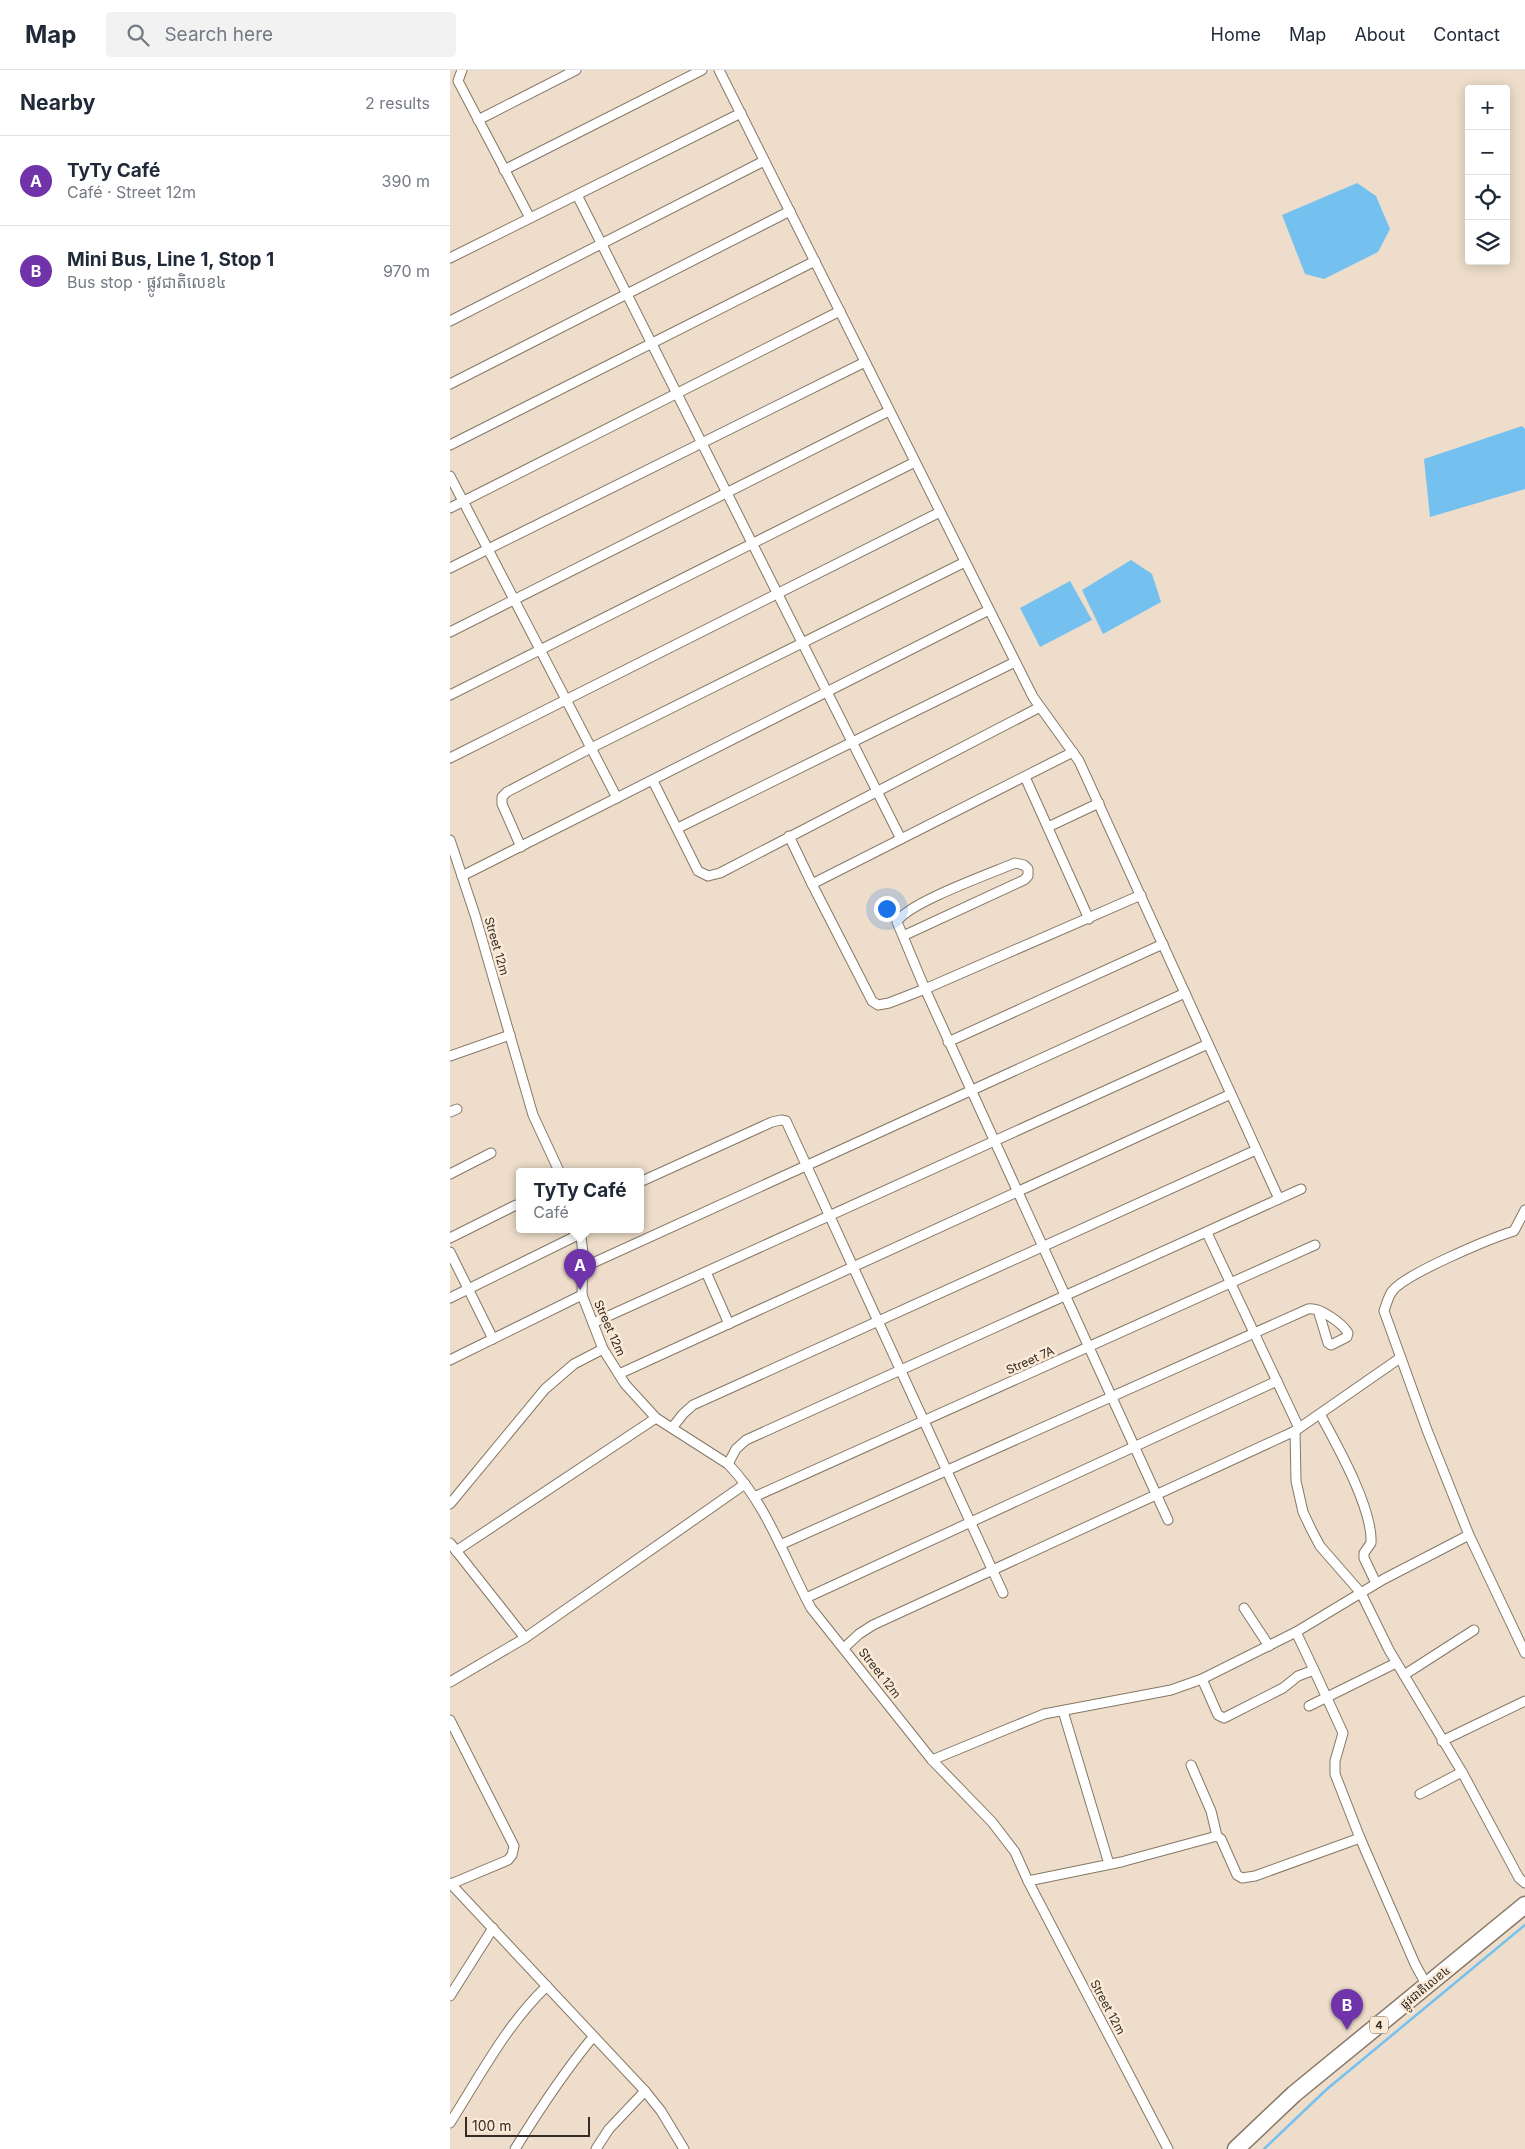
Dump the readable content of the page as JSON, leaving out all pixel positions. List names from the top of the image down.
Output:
{
  "streets": {
    "highway": ["ផ្លូវជាតិលេខ៤", "4"],
    "street": ["Street 12m", "Street 7A"]
  },
  "crossings": [
    ["Street 12m", "Street 7A"]
  ],
  "scale_bar": "100 m",
  "page": {
    "header": "Map",
    "search": "Search here",
    "nav": [
      "Home",
      "Map",
      "About",
      "Contact"
    ],
    "heading": ["Nearby", "2 results"],
    "map_buttons": ["+", "−"],
    "list": [
      {
        "mark": "A",
        "name": "TyTy Café",
        "note": "Café · Street 12m",
        "value": "390 m"
      },
      {
        "mark": "B",
        "name": "Mini Bus, Line 1, Stop 1",
        "note": "Bus stop · ផ្លូវជាតិលេខ៤",
        "value": "970 m"
      }
    ],
    "popup": ["TyTy Café", "Café"],
    "pins": ["A", "B"],
    "scale": "100 m"
  }
}
